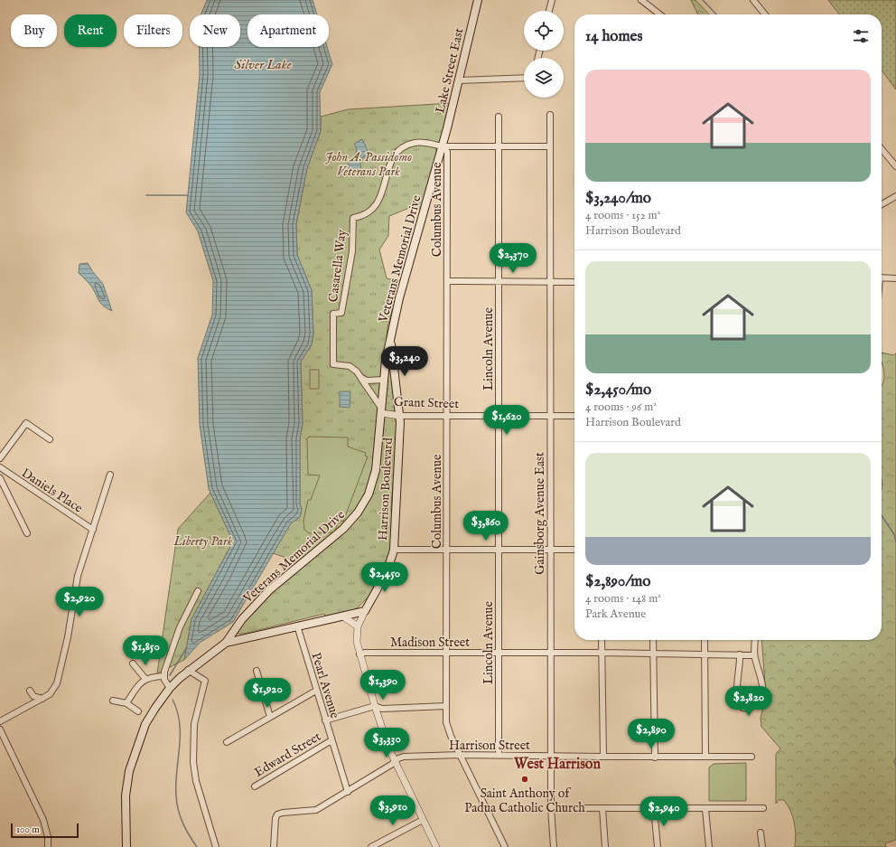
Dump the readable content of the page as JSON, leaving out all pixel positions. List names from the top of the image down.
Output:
{
  "streets": {
    "main road": ["Lake Street East", "Veterans Memorial Drive", "Harrison Boulevard"],
    "street": [
      "Columbus Avenue",
      "Casarella Way",
      "Lincoln Avenue",
      "Grant Street",
      "Daniels Place",
      "Gainsborg Avenue East",
      "Madison Street",
      "Pearl Avenue",
      "Harrison Street",
      "Edward Street"
    ]
  },
  "crossings": [
    ["Lake Street East", "Columbus Avenue"],
    ["Lake Street East", "Veterans Memorial Drive"],
    ["Lake Street East", "Casarella Way"],
    ["Columbus Avenue", "Veterans Memorial Drive"],
    ["Columbus Avenue", "Casarella Way"],
    ["Columbus Avenue", "Grant Street"],
    ["Columbus Avenue", "Madison Street"],
    ["Columbus Avenue", "Harrison Street"],
    ["Veterans Memorial Drive", "Casarella Way"],
    ["Veterans Memorial Drive", "Grant Street"],
    ["Veterans Memorial Drive", "Harrison Boulevard"],
    ["Casarella Way", "Lincoln Avenue"],
    ["Casarella Way", "Gainsborg Avenue East"],
    ["Lincoln Avenue", "Grant Street"],
    ["Lincoln Avenue", "Madison Street"],
    ["Lincoln Avenue", "Harrison Street"],
    ["Grant Street", "Harrison Boulevard"],
    ["Grant Street", "Gainsborg Avenue East"],
    ["Gainsborg Avenue East", "Madison Street"],
    ["Gainsborg Avenue East", "Harrison Street"],
    ["Pearl Avenue", "Harrison Street"],
    ["Pearl Avenue", "Edward Street"]
  ],
  "districts": ["West Harrison"],
  "water": ["Silver Lake"],
  "parks": ["John A. Passidomo Veterans Park", "Liberty Park"],
  "places": ["Saint Anthony of Padua Catholic Church"],
  "scale_bar": "100 m",
  "page": {
    "chip": [
      "Buy",
      "Rent",
      "Filters",
      "New",
      "Apartment"
    ],
    "heading": "14 homes",
    "list": [
      {
        "name": "$3,240/mo",
        "note": "4 rooms · 152 m² · Harrison Boulevard"
      },
      {
        "name": "$2,450/mo",
        "note": "4 rooms · 96 m² · Harrison Boulevard"
      },
      {
        "name": "$2,890/mo",
        "note": "4 rooms · 148 m² · Park Avenue"
      }
    ],
    "price": [
      "$2,370",
      "$3,240",
      "$1,620",
      "$3,860",
      "$2,450",
      "$2,920",
      "$1,850",
      "$1,390",
      "$1,920",
      "$2,820",
      "$2,890",
      "$3,330",
      "$3,910",
      "$2,940"
    ],
    "scale": "100 m"
  }
}
